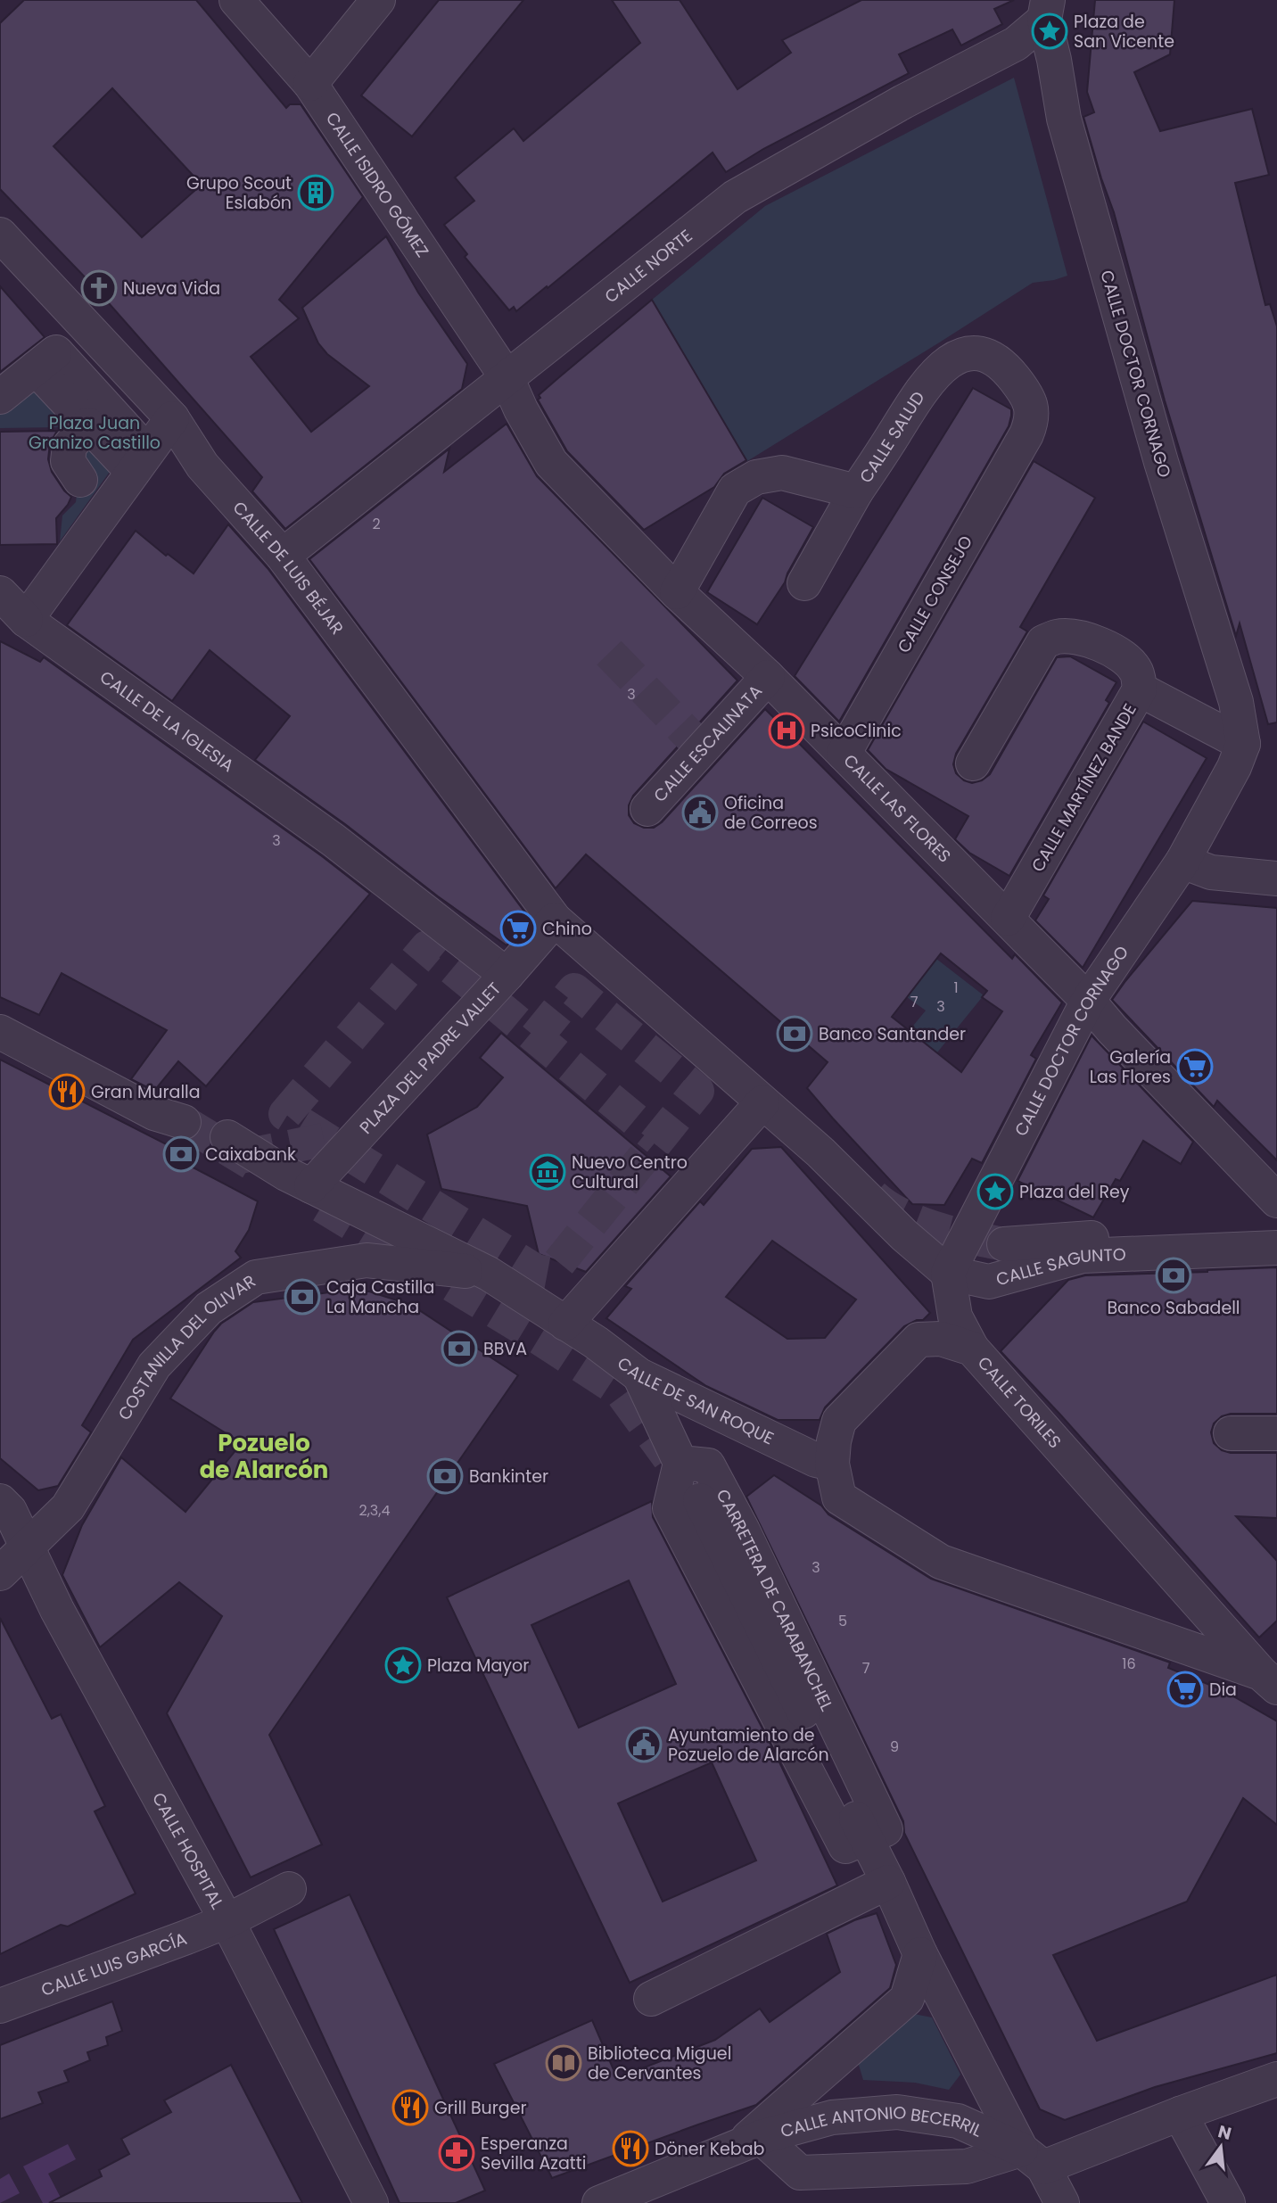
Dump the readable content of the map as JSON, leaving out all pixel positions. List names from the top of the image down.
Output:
{
  "streets": {
    "street": [
      "CALLE ISIDRO GÓMEZ",
      "CALLE NORTE",
      "CALLE DOCTOR CORNAGO",
      "CALLE SALUD",
      "CALLE DE LUIS BÉJAR",
      "CALLE CONSEJO",
      "CALLE DE LA IGLESIA",
      "CALLE ESCALINATA",
      "CALLE MARTÍNEZ BANDE",
      "CALLE LAS FLORES",
      "PLAZA DEL PADRE VALLET",
      "CALLE SAGUNTO",
      "COSTANILLA DEL OLIVAR",
      "CALLE DE SAN ROQUE",
      "CALLE TORILES",
      "CARRETERA DE CARABANCHEL",
      "CALLE HOSPITAL",
      "CALLE LUIS GARCÍA",
      "CALLE ANTONIO BECERRIL"
    ]
  },
  "crossings": [
    ["CALLE ISIDRO GÓMEZ", "CALLE NORTE"],
    ["CALLE ISIDRO GÓMEZ", "CALLE LAS FLORES"],
    ["CALLE NORTE", "CALLE DOCTOR CORNAGO"],
    ["CALLE NORTE", "CALLE DE LUIS BÉJAR"],
    ["CALLE NORTE", "CALLE LAS FLORES"],
    ["CALLE DOCTOR CORNAGO", "CALLE LAS FLORES"],
    ["CALLE DOCTOR CORNAGO", "CALLE SAGUNTO"],
    ["CALLE SALUD", "CALLE CONSEJO"],
    ["CALLE SALUD", "CALLE LAS FLORES"],
    ["CALLE DE LUIS BÉJAR", "PLAZA DEL PADRE VALLET"],
    ["CALLE CONSEJO", "CALLE LAS FLORES"],
    ["CALLE DE LA IGLESIA", "PLAZA DEL PADRE VALLET"],
    ["CALLE ESCALINATA", "CALLE LAS FLORES"],
    ["CALLE MARTÍNEZ BANDE", "CALLE LAS FLORES"],
    ["COSTANILLA DEL OLIVAR", "CALLE HOSPITAL"],
    ["CALLE DE SAN ROQUE", "CALLE TORILES"],
    ["CARRETERA DE CARABANCHEL", "CALLE ANTONIO BECERRIL"],
    ["CALLE HOSPITAL", "CALLE LUIS GARCÍA"]
  ],
  "districts": ["Pozuelo de Alarcón"],
  "parks": ["Plaza Juan Granizo Castillo"],
  "places": {
    "place": ["Plaza de San Vicente", "Plaza del Rey", "Plaza Mayor"],
    "building": ["Grupo Scout Eslabón"],
    "church": ["Nueva Vida"],
    "hospital": ["PsicoClinic"],
    "public building": ["Oficina de Correos", "Ayuntamiento de Pozuelo de Alarcón"],
    "supermarket": ["Chino", "Galería Las Flores", "Dia"],
    "bank": [
      "Banco Santander",
      "Caixabank",
      "Banco Sabadell",
      "Caja Castilla La Mancha",
      "BBVA",
      "Bankinter"
    ],
    "restaurant": ["Gran Muralla", "Grill Burger", "Döner Kebab"],
    "museum": ["Nuevo Centro Cultural"],
    "library": ["Biblioteca Miguel de Cervantes"],
    "pharmacy": ["Esperanza Sevilla Azatti"]
  },
  "house_numbers": [
    "2",
    "3",
    "3",
    "1",
    "7",
    "3",
    "2,3,4",
    "3",
    "5",
    "16",
    "7",
    "9"
  ],
  "north": "top"
}
